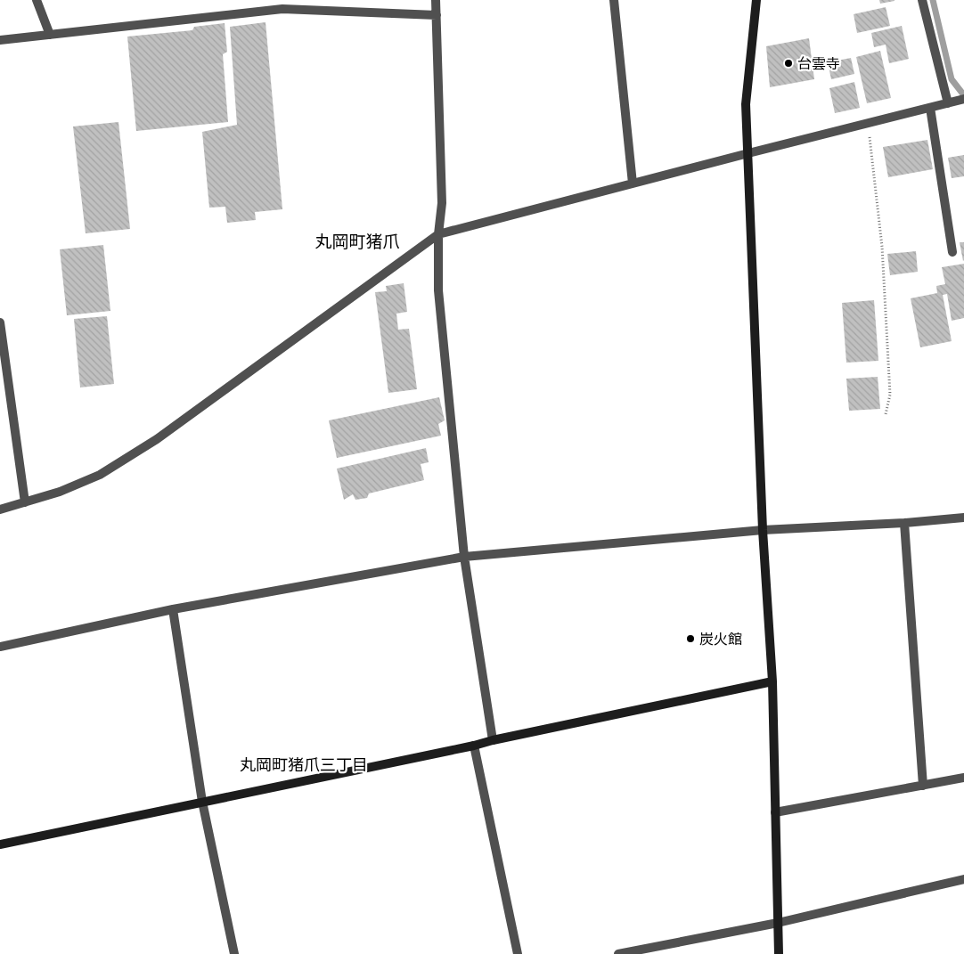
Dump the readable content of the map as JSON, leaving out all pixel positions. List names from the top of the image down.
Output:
{
  "districts": ["丸岡町猪爪", "丸岡町猪爪三丁目"],
  "places": ["台雲寺", "炭火館"]
}
